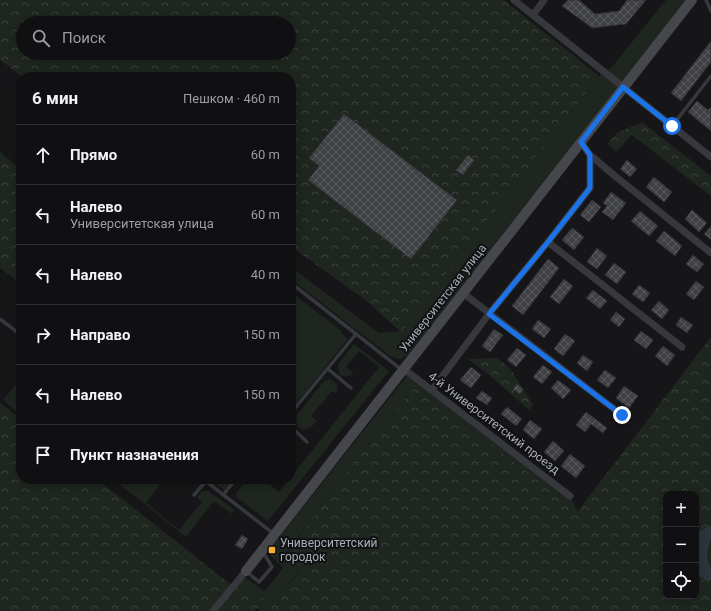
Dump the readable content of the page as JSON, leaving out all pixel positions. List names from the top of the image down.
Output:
{
  "streets": {
    "street": ["Университетская улица", "4-й Университетский проезд"]
  },
  "crossings": [
    ["Университетская улица", "4-й Университетский проезд"]
  ],
  "places": {
    "transit": ["Университетский городок"]
  },
  "page": {
    "search": "Поиск",
    "heading": ["6 мин", "Пешком · 460 m"],
    "list": [
      ["Прямо", "60 m"],
      ["Налево", "Университетская улица", "60 m"],
      ["Налево", "40 m"],
      ["Направо", "150 m"],
      ["Налево", "150 m"],
      "Пункт назначения"
    ],
    "map_buttons": ["+", "−"]
  }
}
